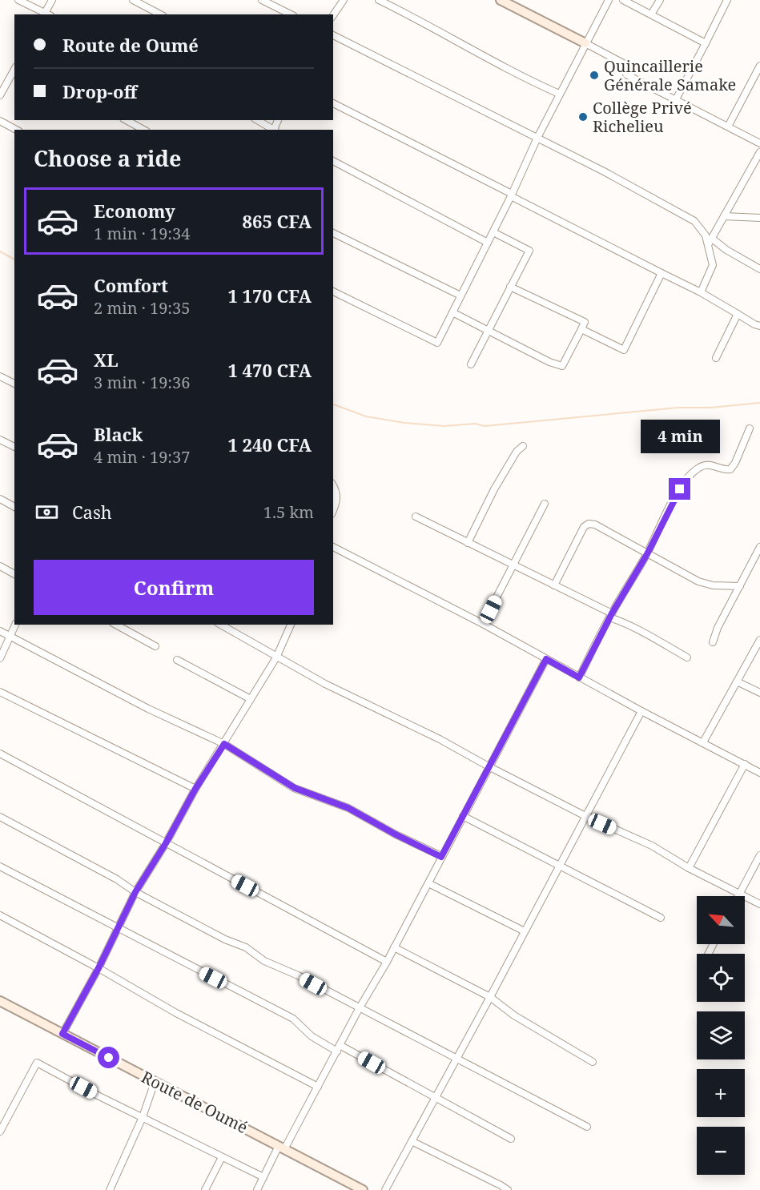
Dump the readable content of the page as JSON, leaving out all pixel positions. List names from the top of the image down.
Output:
{
  "streets": {
    "street": ["Route de Oumé"]
  },
  "places": ["Quincaillerie Générale Samake", "Collège Privé Richelieu"],
  "north": "top left",
  "page": {
    "banner": ["Route de Oumé", "Drop-off"],
    "heading": "Choose a ride",
    "list": [
      {
        "name": "Economy",
        "note": "1 min · 19:34",
        "value": "865 CFA"
      },
      {
        "name": "Comfort",
        "note": "2 min · 19:35",
        "value": "1 170 CFA"
      },
      {
        "name": "XL",
        "note": "3 min · 19:36",
        "value": "1 470 CFA"
      },
      {
        "name": "Black",
        "note": "4 min · 19:37",
        "value": "1 240 CFA"
      }
    ],
    "bubble": "4 min",
    "pay": ["Cash", "1.5 km"],
    "buttons": "Confirm",
    "map_buttons": ["+", "−"]
  }
}
